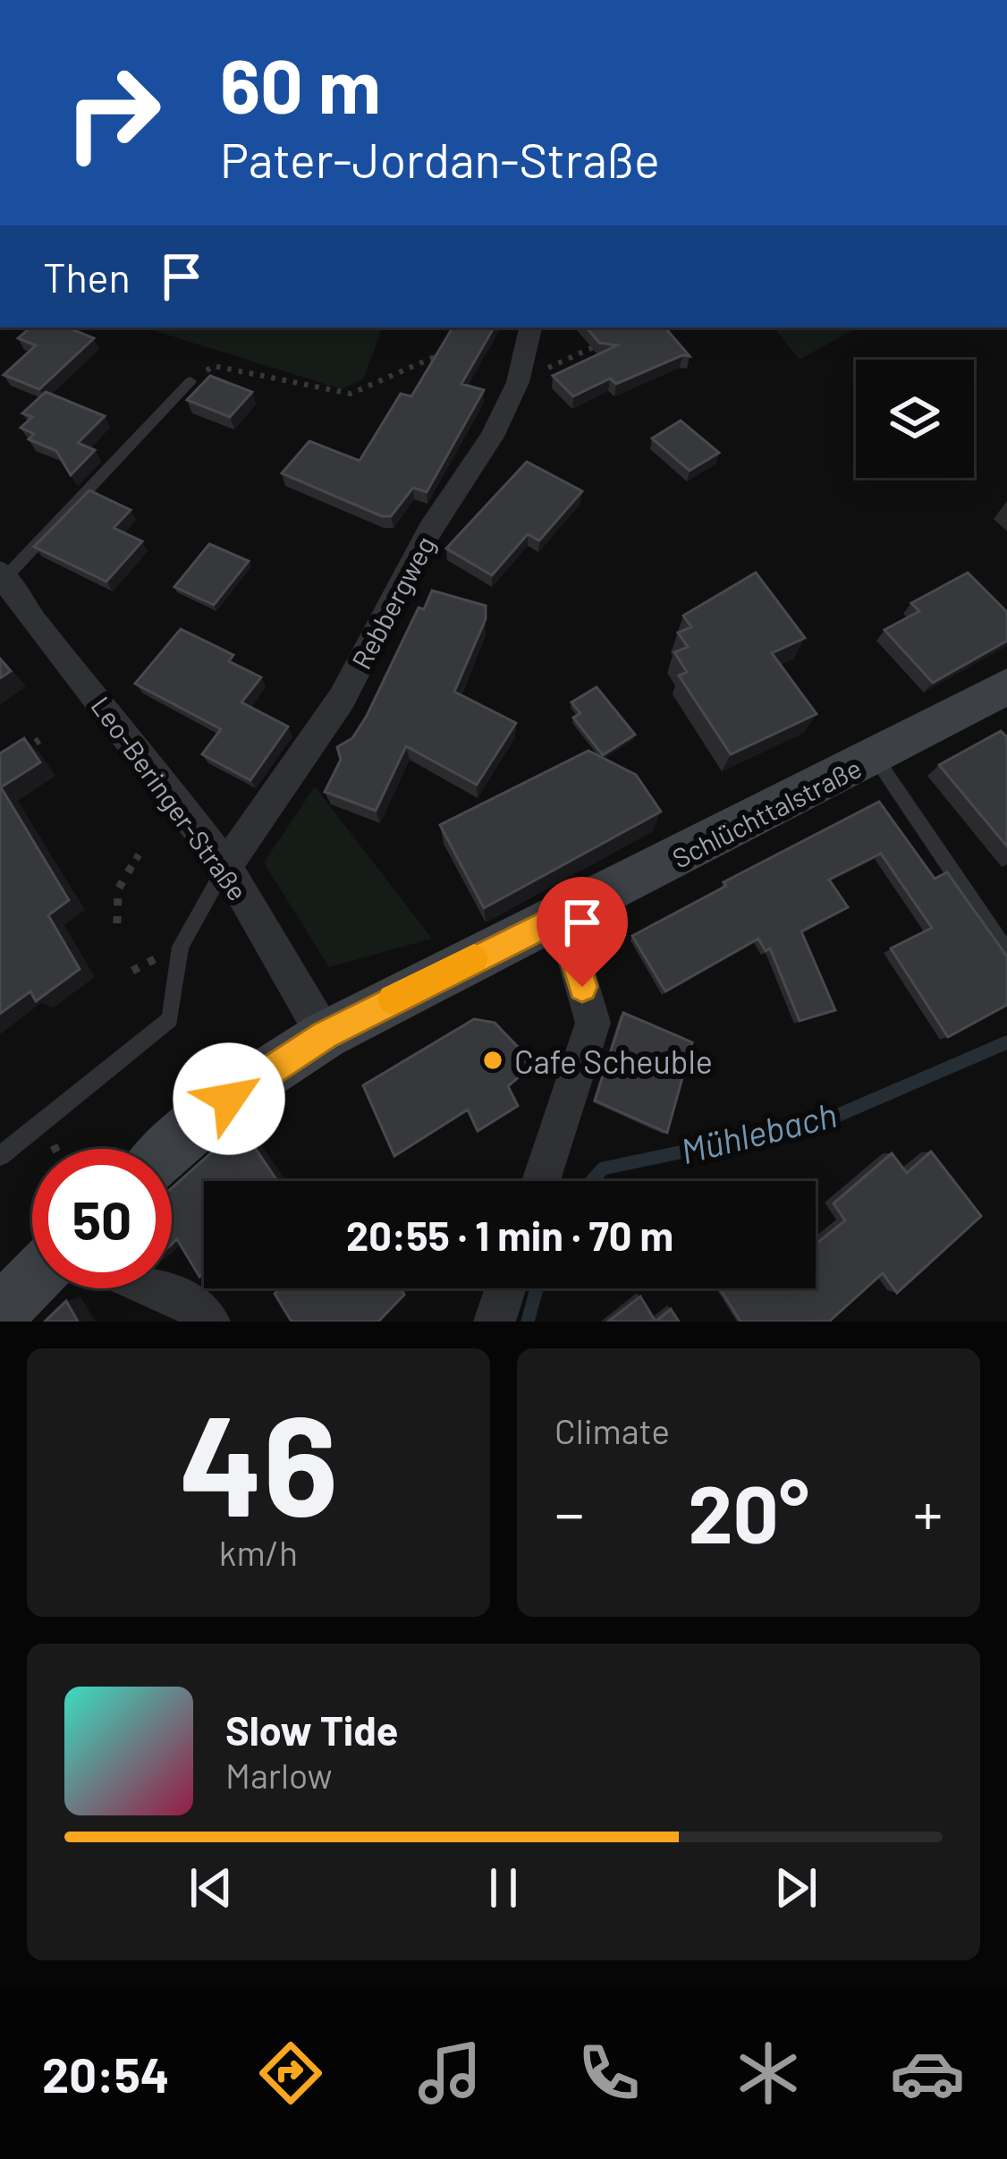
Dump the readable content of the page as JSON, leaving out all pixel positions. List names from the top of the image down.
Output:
{
  "streets": {
    "main road": ["Schlüchttalstraße"],
    "street": ["Rebbergweg", "Leo-Beringer-Straße"]
  },
  "crossings": [
    ["Rebbergweg", "Leo-Beringer-Straße"],
    ["Leo-Beringer-Straße", "Schlüchttalstraße"]
  ],
  "water": ["Mühlebach"],
  "places": ["Cafe Scheuble"],
  "page": {
    "turn": ["60 m", "Pater-Jordan-Straße"],
    "then": "Then",
    "limit": "50",
    "trip": "20:55 · 1 min · 70 m",
    "tile": [
      ["46", "km/h"],
      "Climate"
    ],
    "heat": ["−", "20°", "+"],
    "song": ["Slow Tide", "Marlow"],
    "tabs": "20:54"
  }
}
